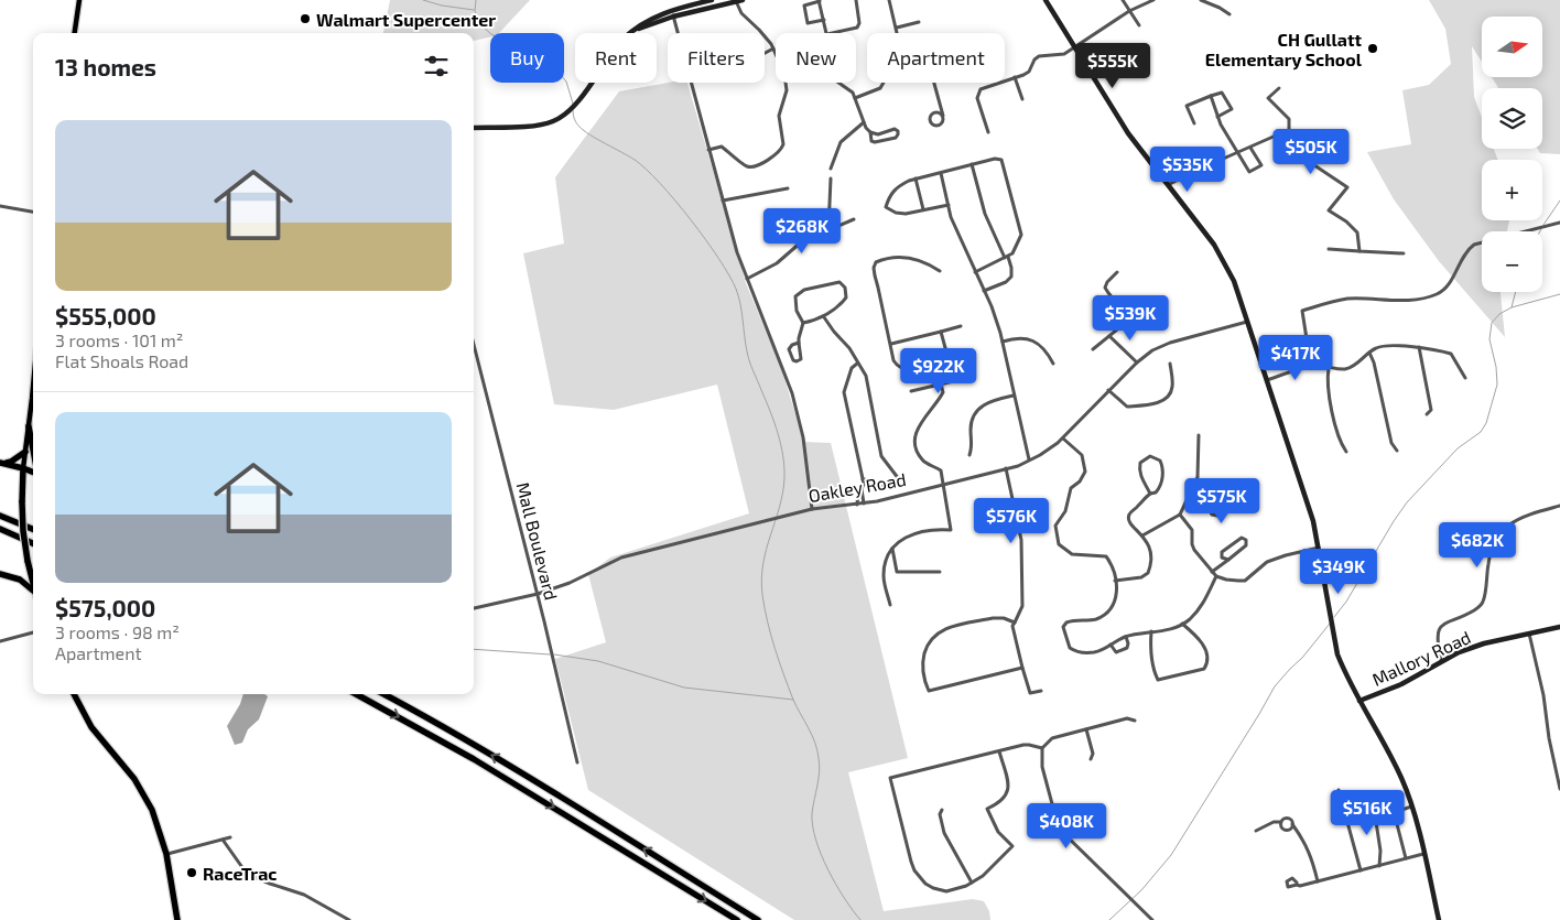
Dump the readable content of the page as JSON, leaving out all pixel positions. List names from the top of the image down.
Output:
{
  "streets": {
    "street": ["Oakley Road", "Mall Boulevard", "Mallory Road"]
  },
  "crossings": [
    ["Oakley Road", "Mall Boulevard"]
  ],
  "places": ["Walmart Supercenter", "CH Gullatt Elementary School", "RaceTrac"],
  "north": "right",
  "page": {
    "map_buttons": ["+", "−"],
    "chip": [
      "Buy",
      "Rent",
      "Filters",
      "New",
      "Apartment"
    ],
    "heading": "13 homes",
    "price": [
      "$555K",
      "$505K",
      "$535K",
      "$268K",
      "$539K",
      "$417K",
      "$922K",
      "$575K",
      "$576K",
      "$682K",
      "$349K",
      "$516K",
      "$408K"
    ],
    "list": [
      {
        "name": "$555,000",
        "note": "3 rooms · 101 m² · Flat Shoals Road"
      },
      {
        "name": "$575,000",
        "note": "3 rooms · 98 m² · Apartment"
      }
    ]
  }
}
